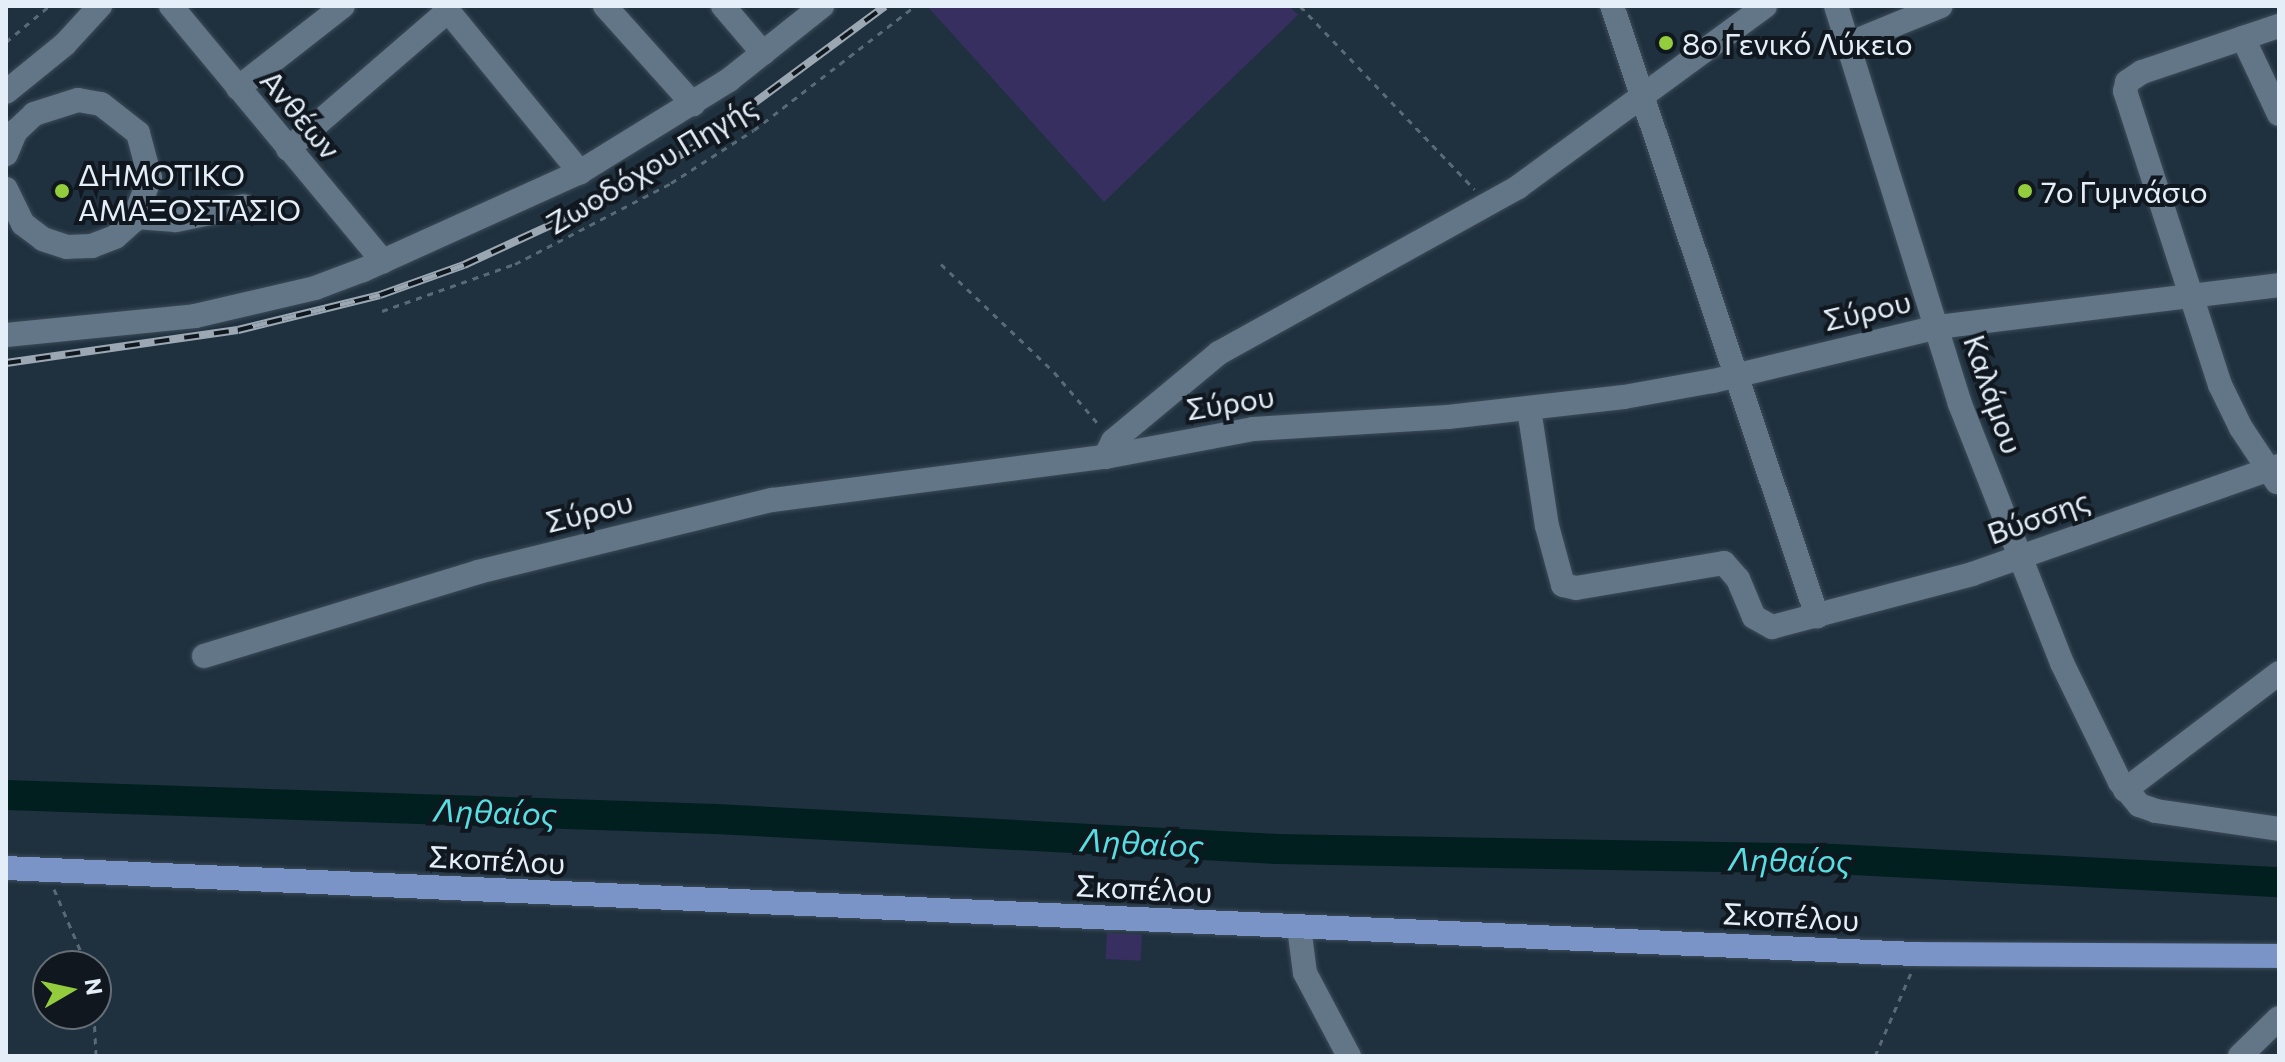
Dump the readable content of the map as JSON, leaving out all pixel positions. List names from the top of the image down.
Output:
{
  "streets": {
    "main road": ["Σκοπέλου"],
    "street": [
      "Ανθέων",
      "Σύρου",
      "Καλάμου",
      "Βύσσης"
    ],
    "path": ["Ζωοδόχου Πηγής"]
  },
  "crossings": [
    ["Σύρου", "Καλάμου"],
    ["Σύρου", "Βύσσης"],
    ["Καλάμου", "Βύσσης"]
  ],
  "water": ["Ληθαίος"],
  "places": ["8ο Γενικό Λύκειο", "ΔΗΜΟΤΙΚΟ ΑΜΑΞΟΣΤΑΣΙΟ", "7ο Γυμνάσιο"],
  "north": "right"
}
